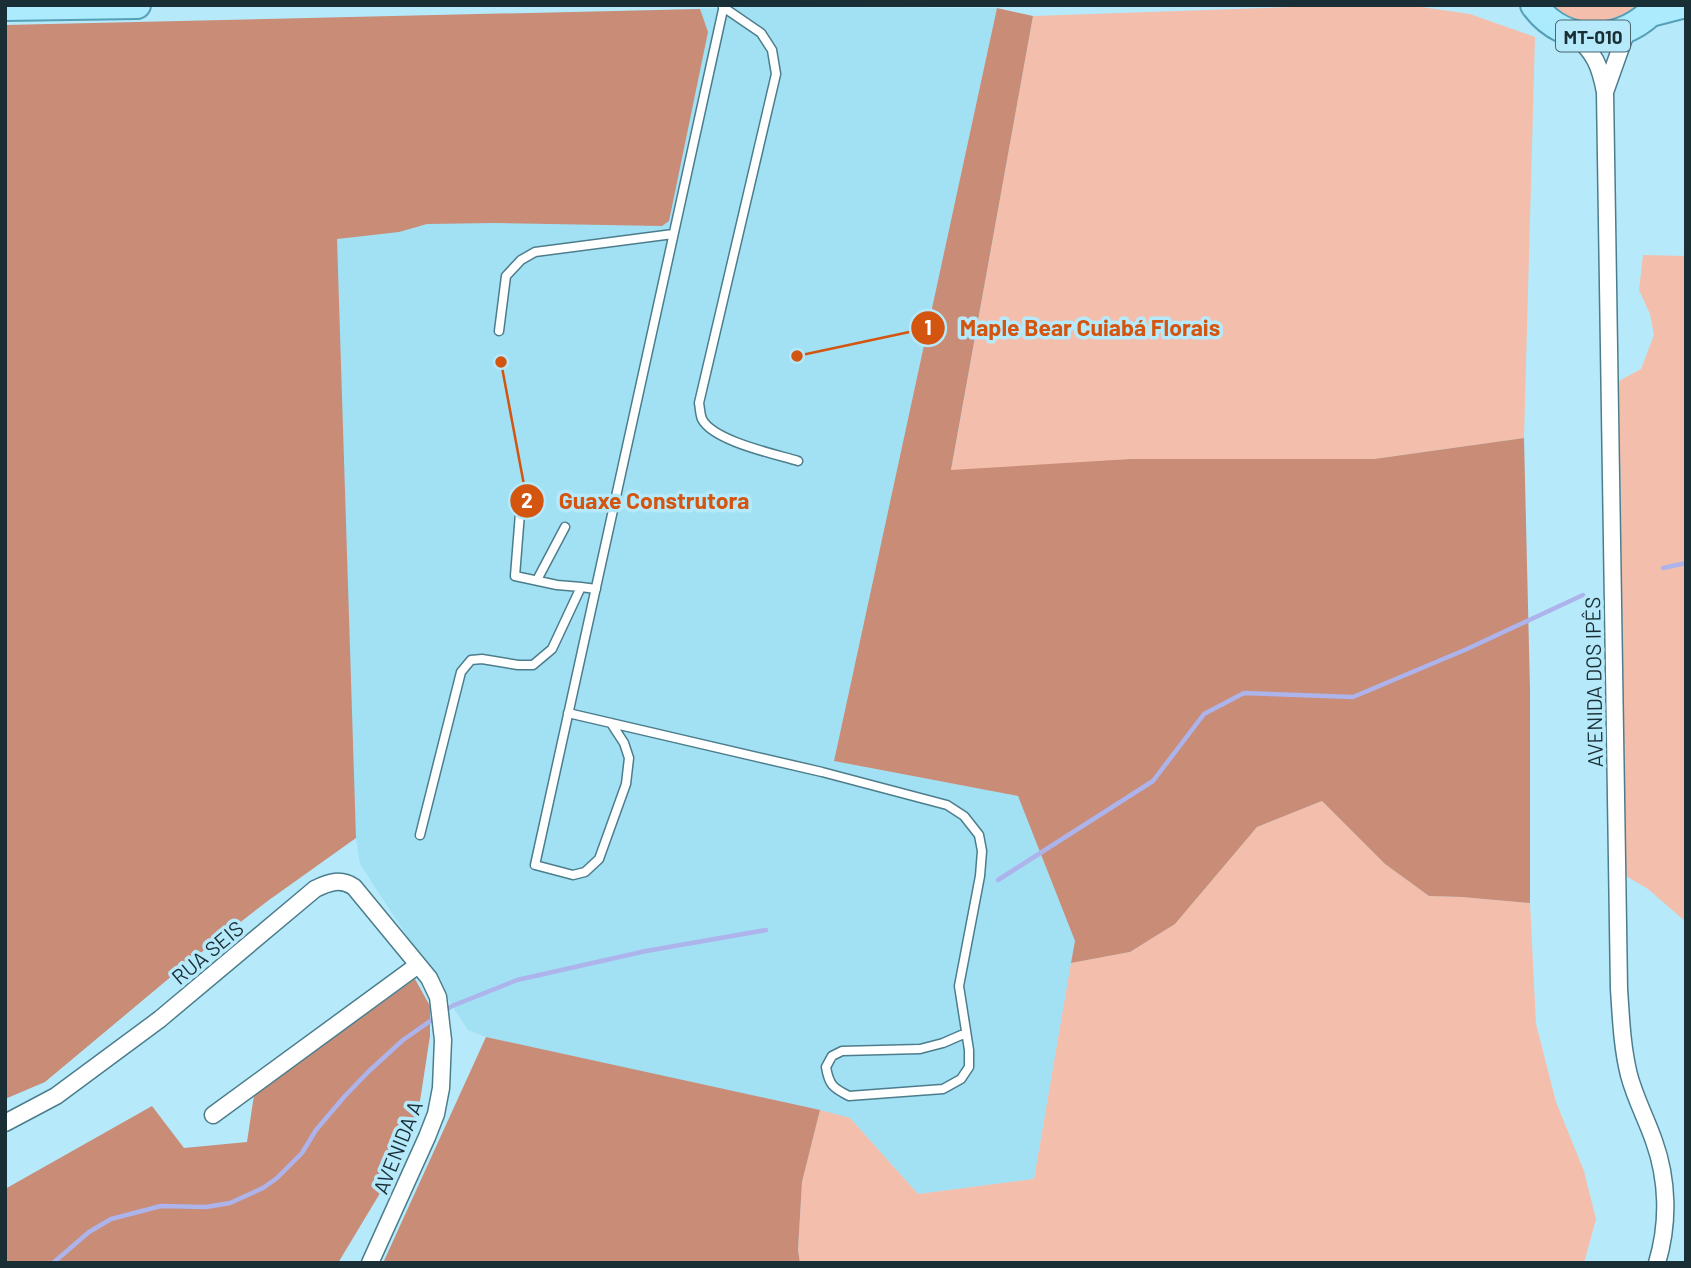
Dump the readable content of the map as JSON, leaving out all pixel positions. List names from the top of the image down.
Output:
{
  "streets": {
    "main road": ["MT-010"],
    "street": ["AVENIDA DOS IPÊS", "RUA SEIS", "AVENIDA A"]
  },
  "crossings": [
    ["MT-010", "AVENIDA DOS IPÊS"],
    ["RUA SEIS", "AVENIDA A"]
  ],
  "places": ["Maple Bear Cuiabá Florais", "Guaxe Construtora"]
}
